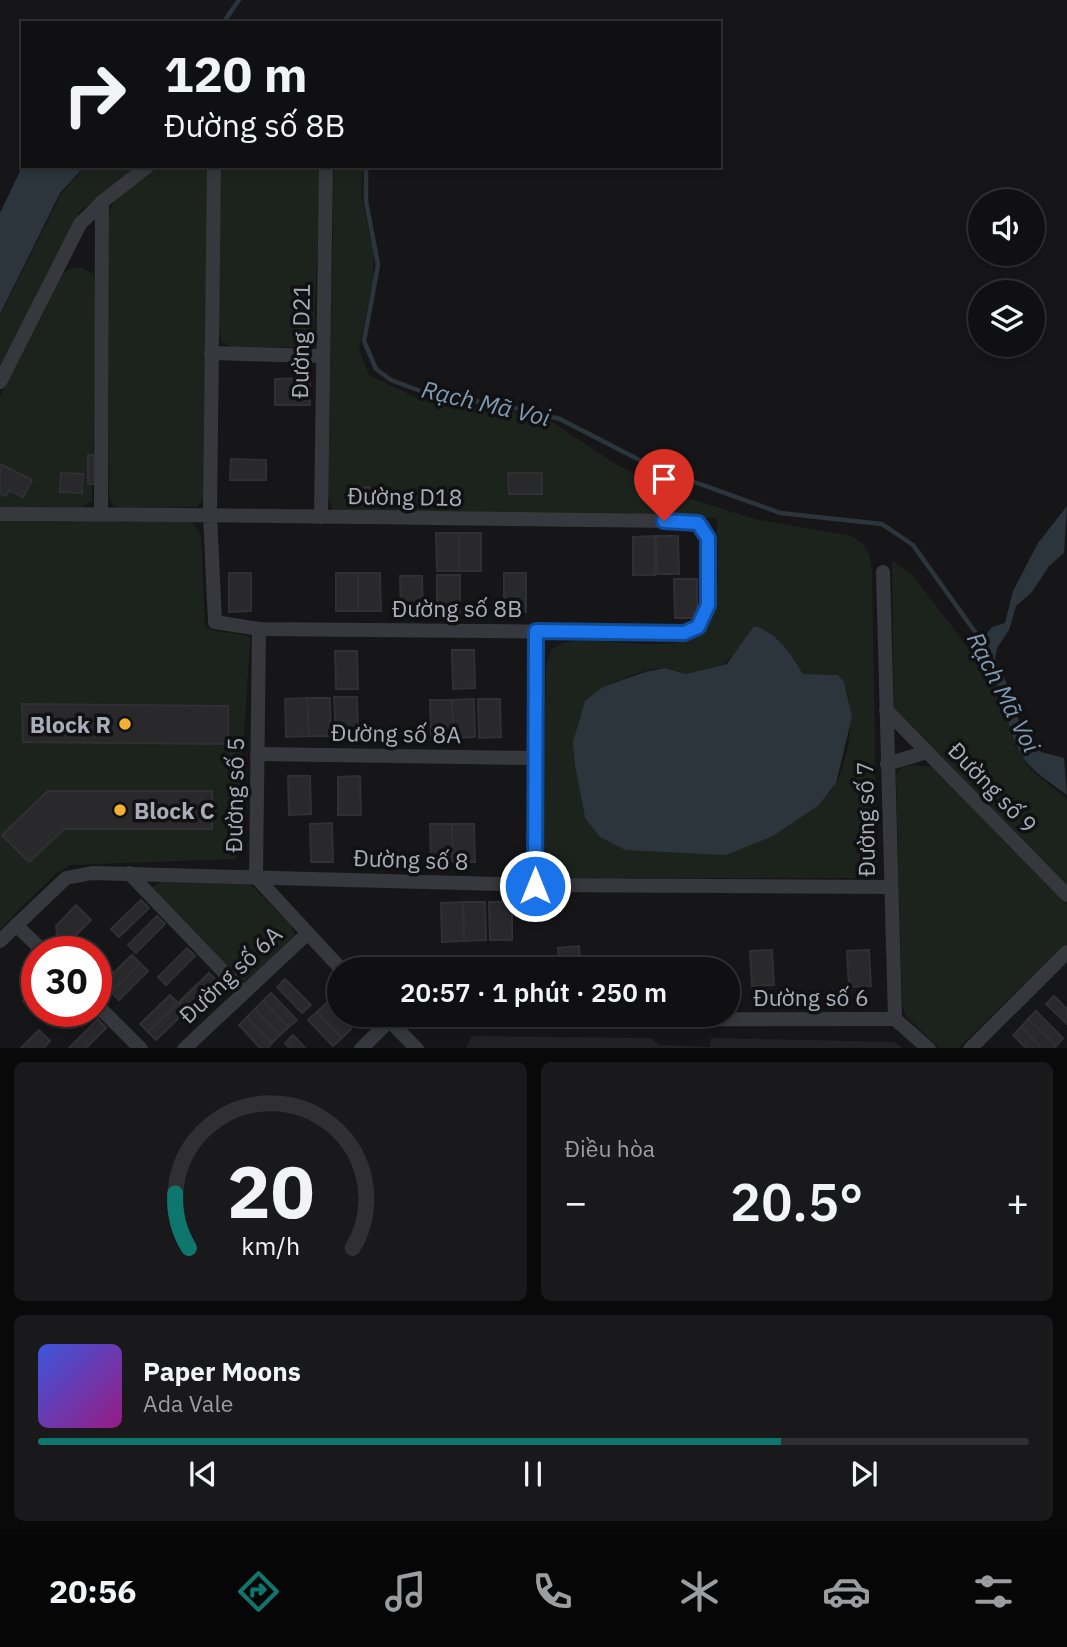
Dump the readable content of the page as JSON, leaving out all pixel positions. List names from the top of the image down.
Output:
{
  "streets": {
    "street": [
      "Đường D21",
      "Đường D18",
      "Đường số 8B",
      "Đường số 8A",
      "Đường số 9",
      "Đường số 5",
      "Đường số 7",
      "Đường số 8",
      "Đường số 6A",
      "Đường số 6"
    ]
  },
  "crossings": [
    ["Đường D21", "Đường D18"],
    ["Đường D18", "Đường số 8B"],
    ["Đường số 8B", "Đường số 5"],
    ["Đường số 8A", "Đường số 5"],
    ["Đường số 9", "Đường số 7"],
    ["Đường số 5", "Đường số 8"],
    ["Đường số 5", "Đường số 6A"],
    ["Đường số 7", "Đường số 8"],
    ["Đường số 7", "Đường số 6"]
  ],
  "water": ["Rạch Mã Voi"],
  "places": ["Block R", "Block C"],
  "page": {
    "turn": ["120 m", "Đường số 8B"],
    "limit": "30",
    "trip": "20:57 · 1 phút · 250 m",
    "tile": "Điều hòa",
    "heat": ["−", "20.5°", "+"],
    "song": ["Paper Moons", "Ada Vale"],
    "tabs": "20:56",
    "gauge": ["20", "km/h"]
  }
}
